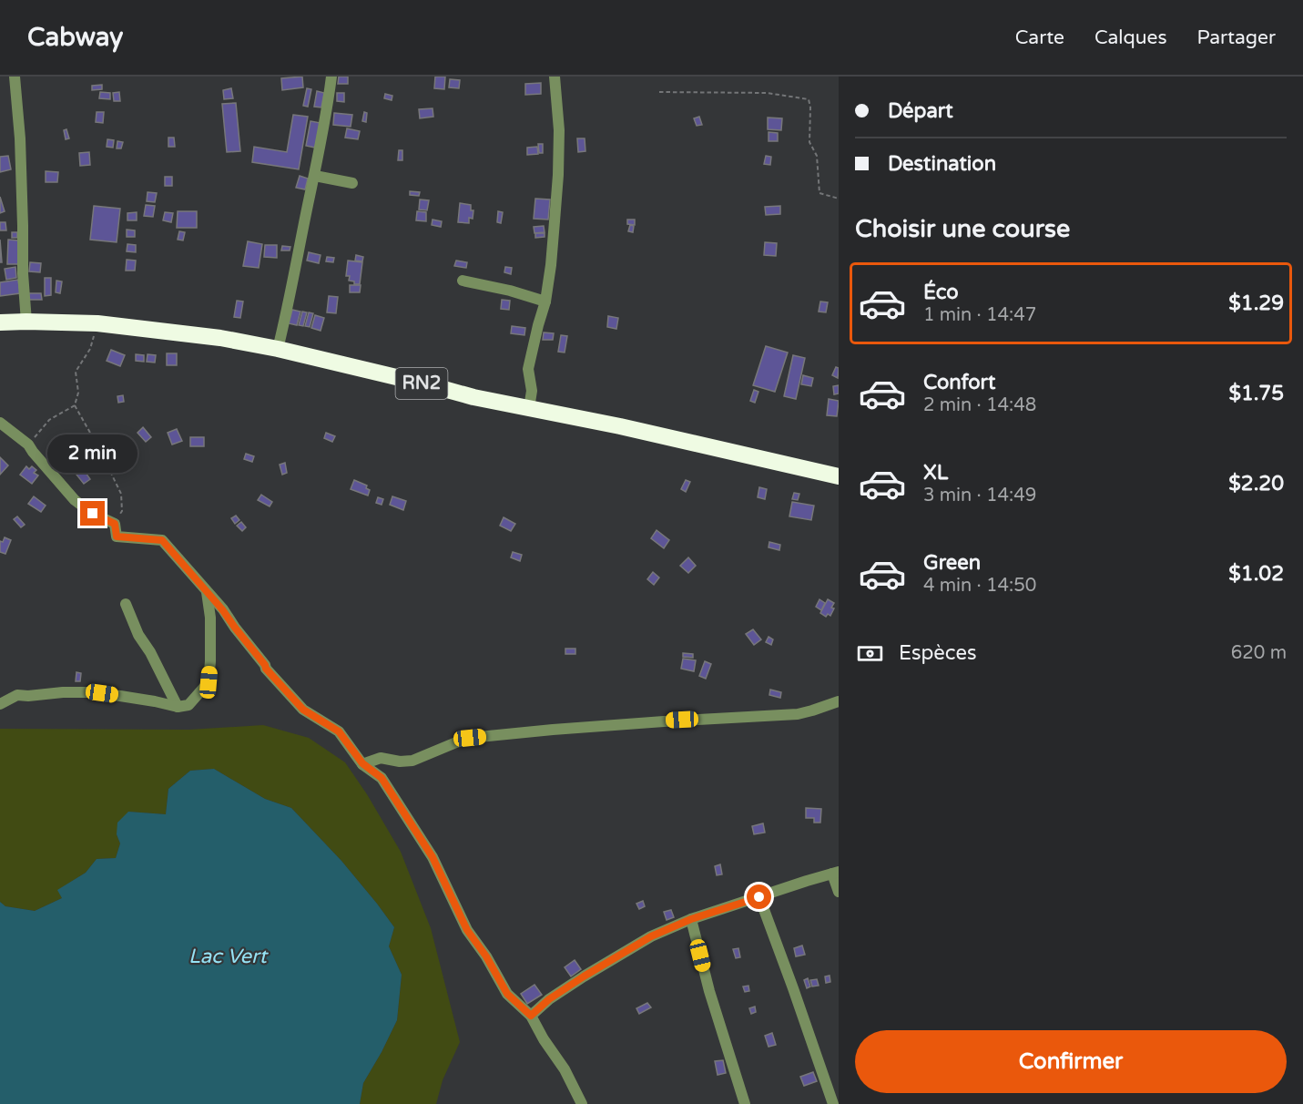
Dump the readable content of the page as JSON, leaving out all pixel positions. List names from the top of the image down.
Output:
{
  "streets": {
    "highway": ["RN2"]
  },
  "water": ["Lac Vert"],
  "page": {
    "header": "Cabway",
    "nav": ["Carte", "Calques", "Partager"],
    "banner": ["Départ", "Destination"],
    "heading": "Choisir une course",
    "list": [
      {
        "name": "Éco",
        "note": "1 min · 14:47",
        "value": "$1.29"
      },
      {
        "name": "Confort",
        "note": "2 min · 14:48",
        "value": "$1.75"
      },
      {
        "name": "XL",
        "note": "3 min · 14:49",
        "value": "$2.20"
      },
      {
        "name": "Green",
        "note": "4 min · 14:50",
        "value": "$1.02"
      }
    ],
    "bubble": "2 min",
    "pay": ["Espèces", "620 m"],
    "buttons": "Confirmer"
  }
}
